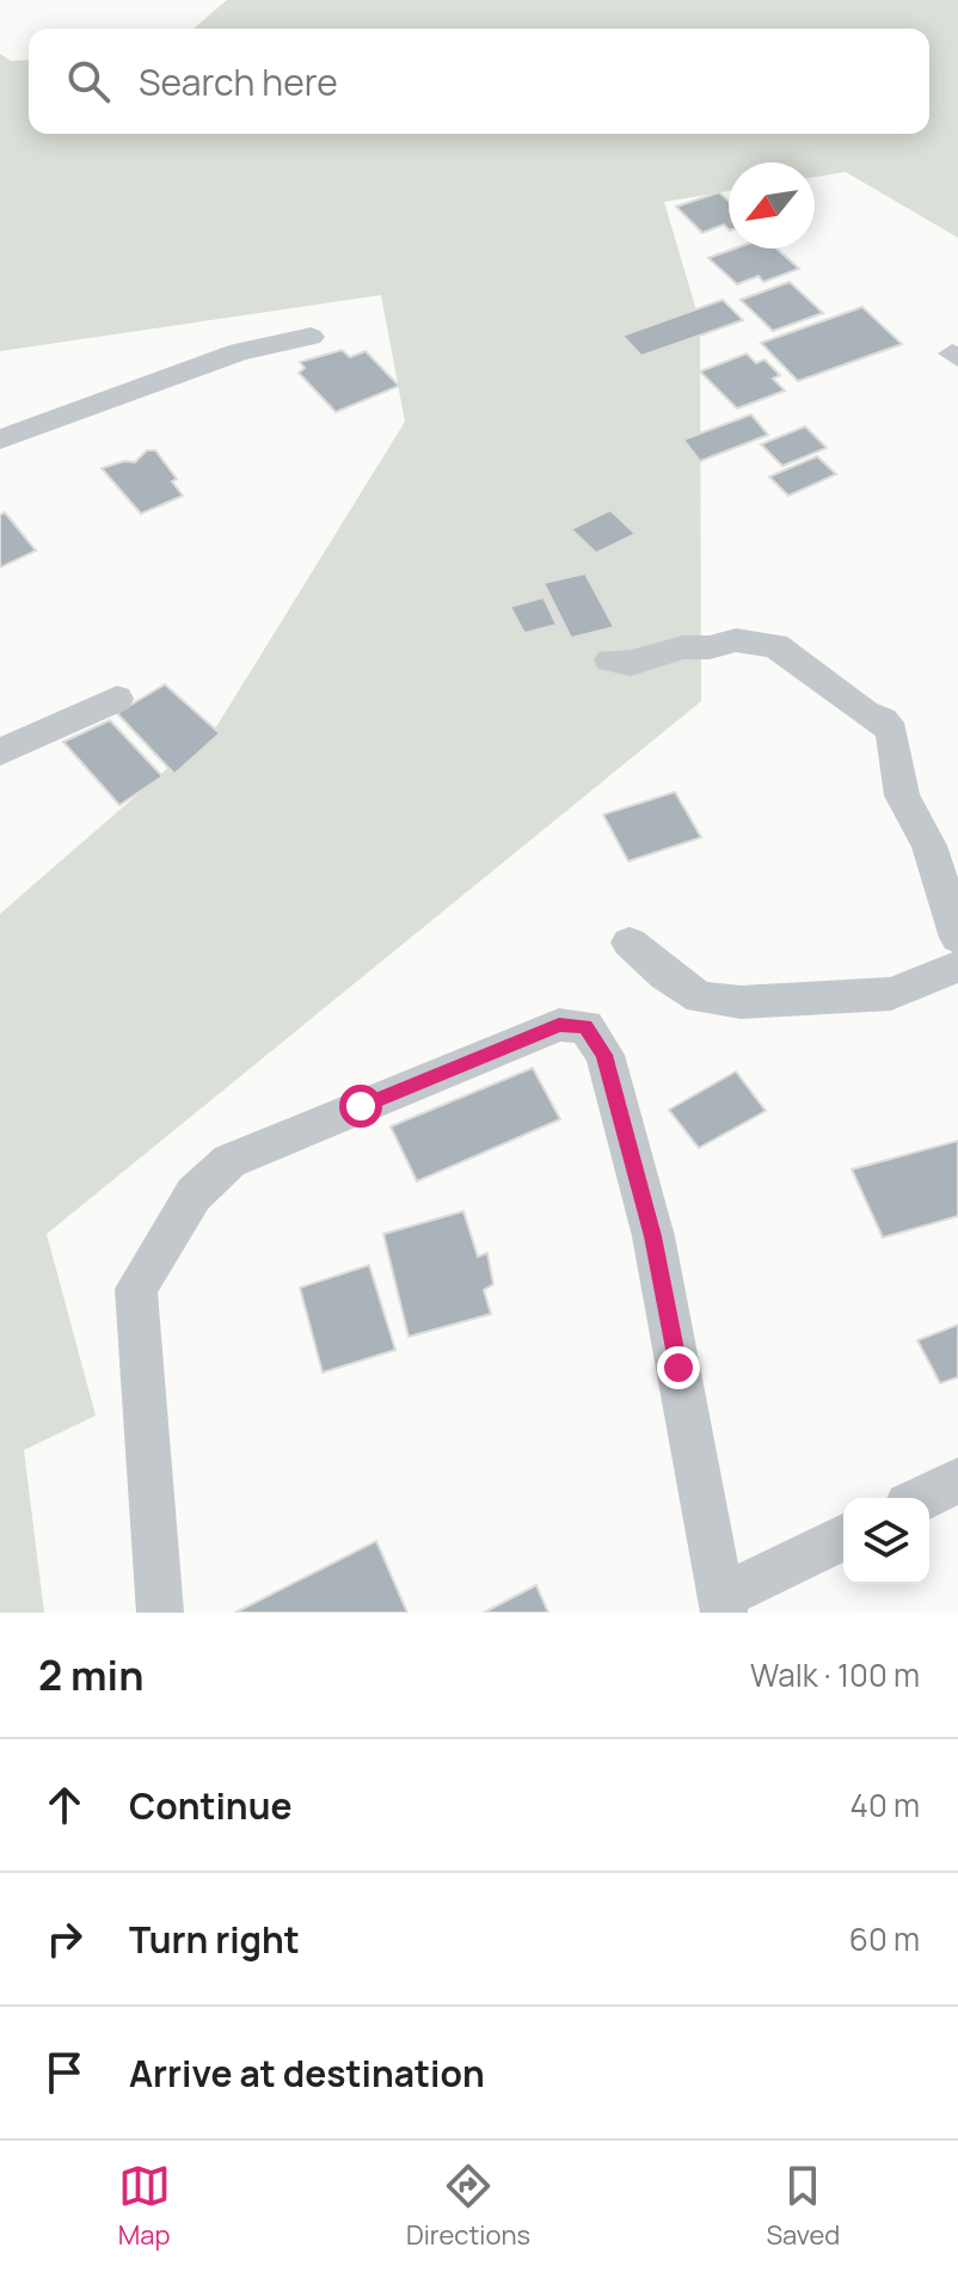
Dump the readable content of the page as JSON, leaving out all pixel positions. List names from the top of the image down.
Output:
{
  "north": "bottom left",
  "page": {
    "search": "Search here",
    "heading": ["2 min", "Walk · 100 m"],
    "list": [
      ["Continue", "40 m"],
      ["Turn right", "60 m"],
      "Arrive at destination"
    ],
    "nav": ["Map", "Directions", "Saved"]
  }
}
